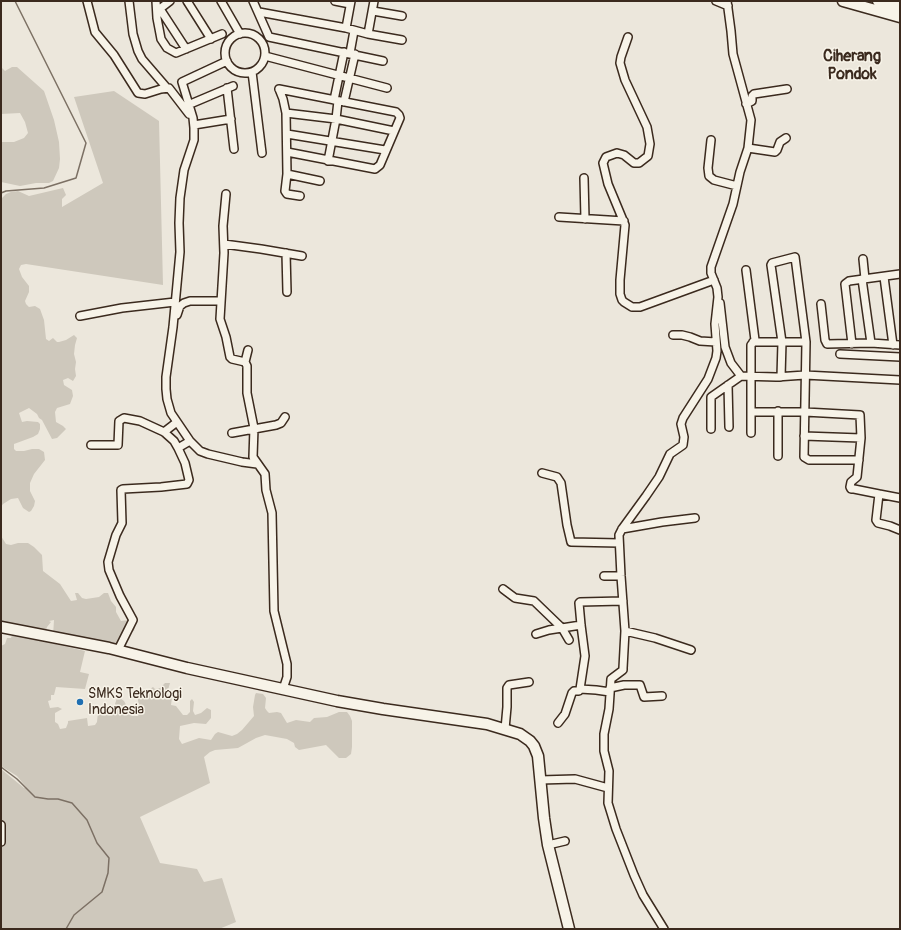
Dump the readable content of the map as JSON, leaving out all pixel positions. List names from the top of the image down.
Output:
{
  "districts": ["Ciherang Pondok"],
  "places": ["SMKS Teknologi Indonesia"]
}
